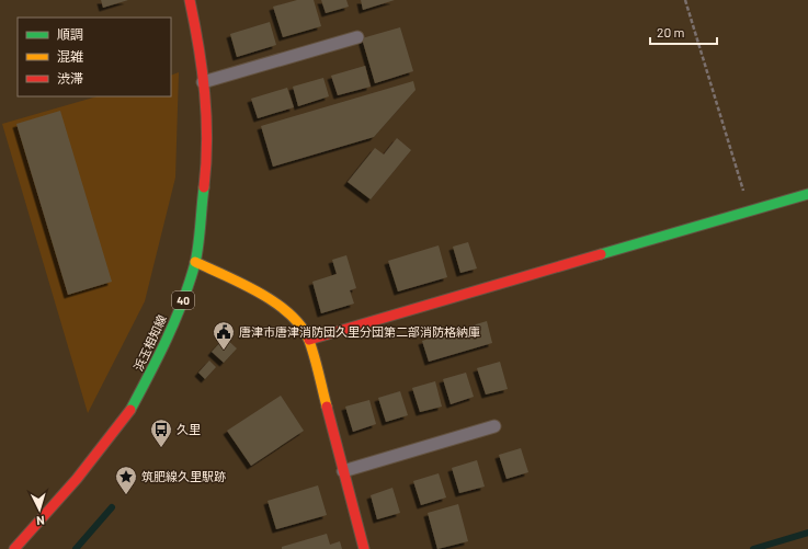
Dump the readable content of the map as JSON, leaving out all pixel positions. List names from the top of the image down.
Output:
{
  "streets": {
    "street": ["40", "浜玉相知線"]
  },
  "places": {
    "public building": ["唐津市唐津消防団久里分団第二部消防格納庫"],
    "bus stop": ["久里"],
    "place": ["筑肥線久里駅跡"]
  },
  "legend": ["順調", "混雑", "渋滞"],
  "scale_bar": "20 m",
  "north": "bottom"
}
